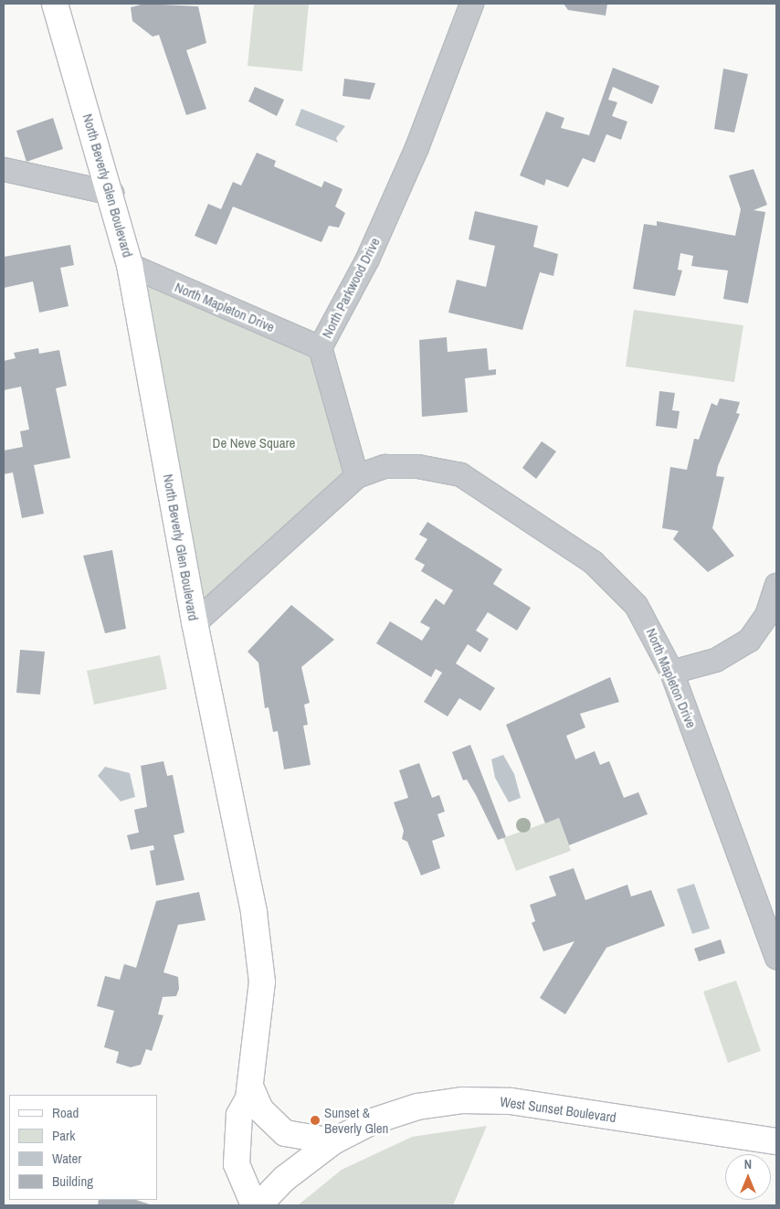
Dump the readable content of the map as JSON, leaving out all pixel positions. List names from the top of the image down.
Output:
{
  "streets": {
    "main road": ["North Beverly Glen Boulevard", "West Sunset Boulevard"],
    "street": ["North Parkwood Drive", "North Mapleton Drive"]
  },
  "crossings": [
    ["North Beverly Glen Boulevard", "North Mapleton Drive"],
    ["North Parkwood Drive", "North Mapleton Drive"]
  ],
  "parks": ["De Neve Square"],
  "places": ["Sunset & Beverly Glen"],
  "legend": [
    "Road",
    "Park",
    "Water",
    "Building"
  ],
  "north": "top"
}
